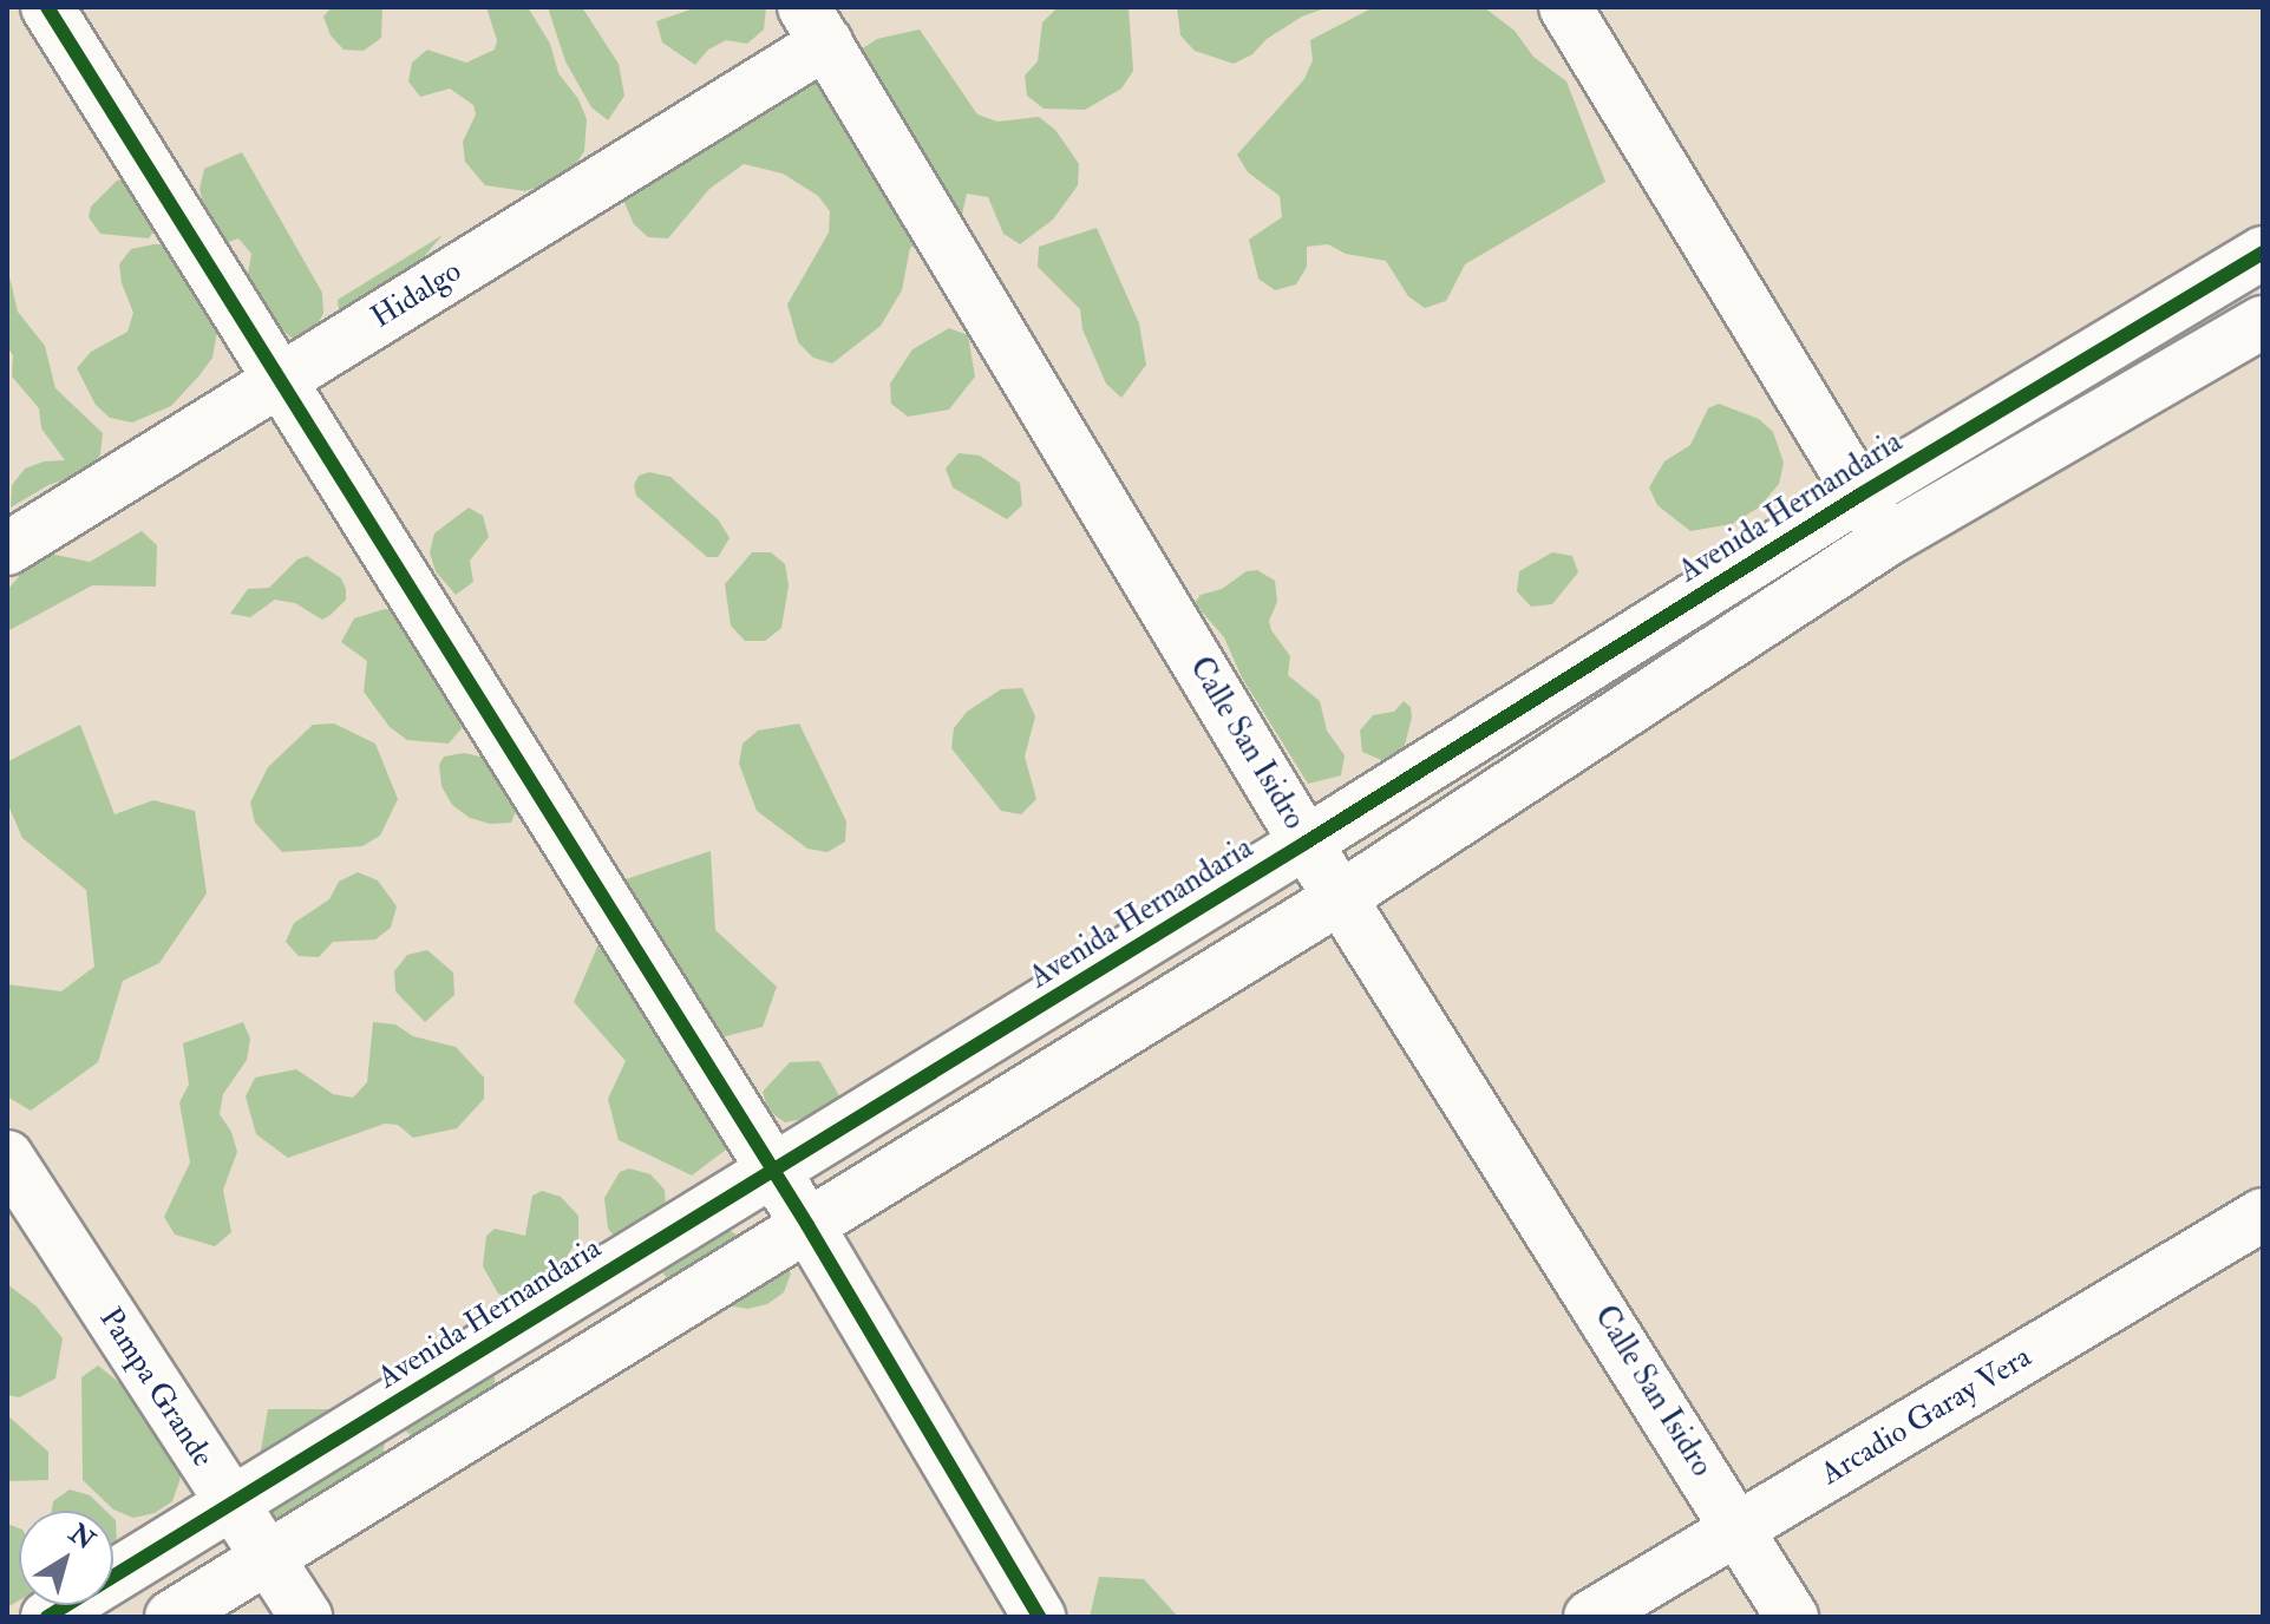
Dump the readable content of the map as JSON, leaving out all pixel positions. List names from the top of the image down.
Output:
{
  "streets": {
    "street": [
      "Hidalgo",
      "Avenida Hernandaria",
      "Calle San Isidro",
      "Pampa Grande",
      "Arcadio Garay Vera"
    ]
  },
  "crossings": [
    ["Hidalgo", "Calle San Isidro"],
    ["Avenida Hernandaria", "Calle San Isidro"],
    ["Avenida Hernandaria", "Pampa Grande"],
    ["Calle San Isidro", "Arcadio Garay Vera"]
  ],
  "north": "top right"
}
